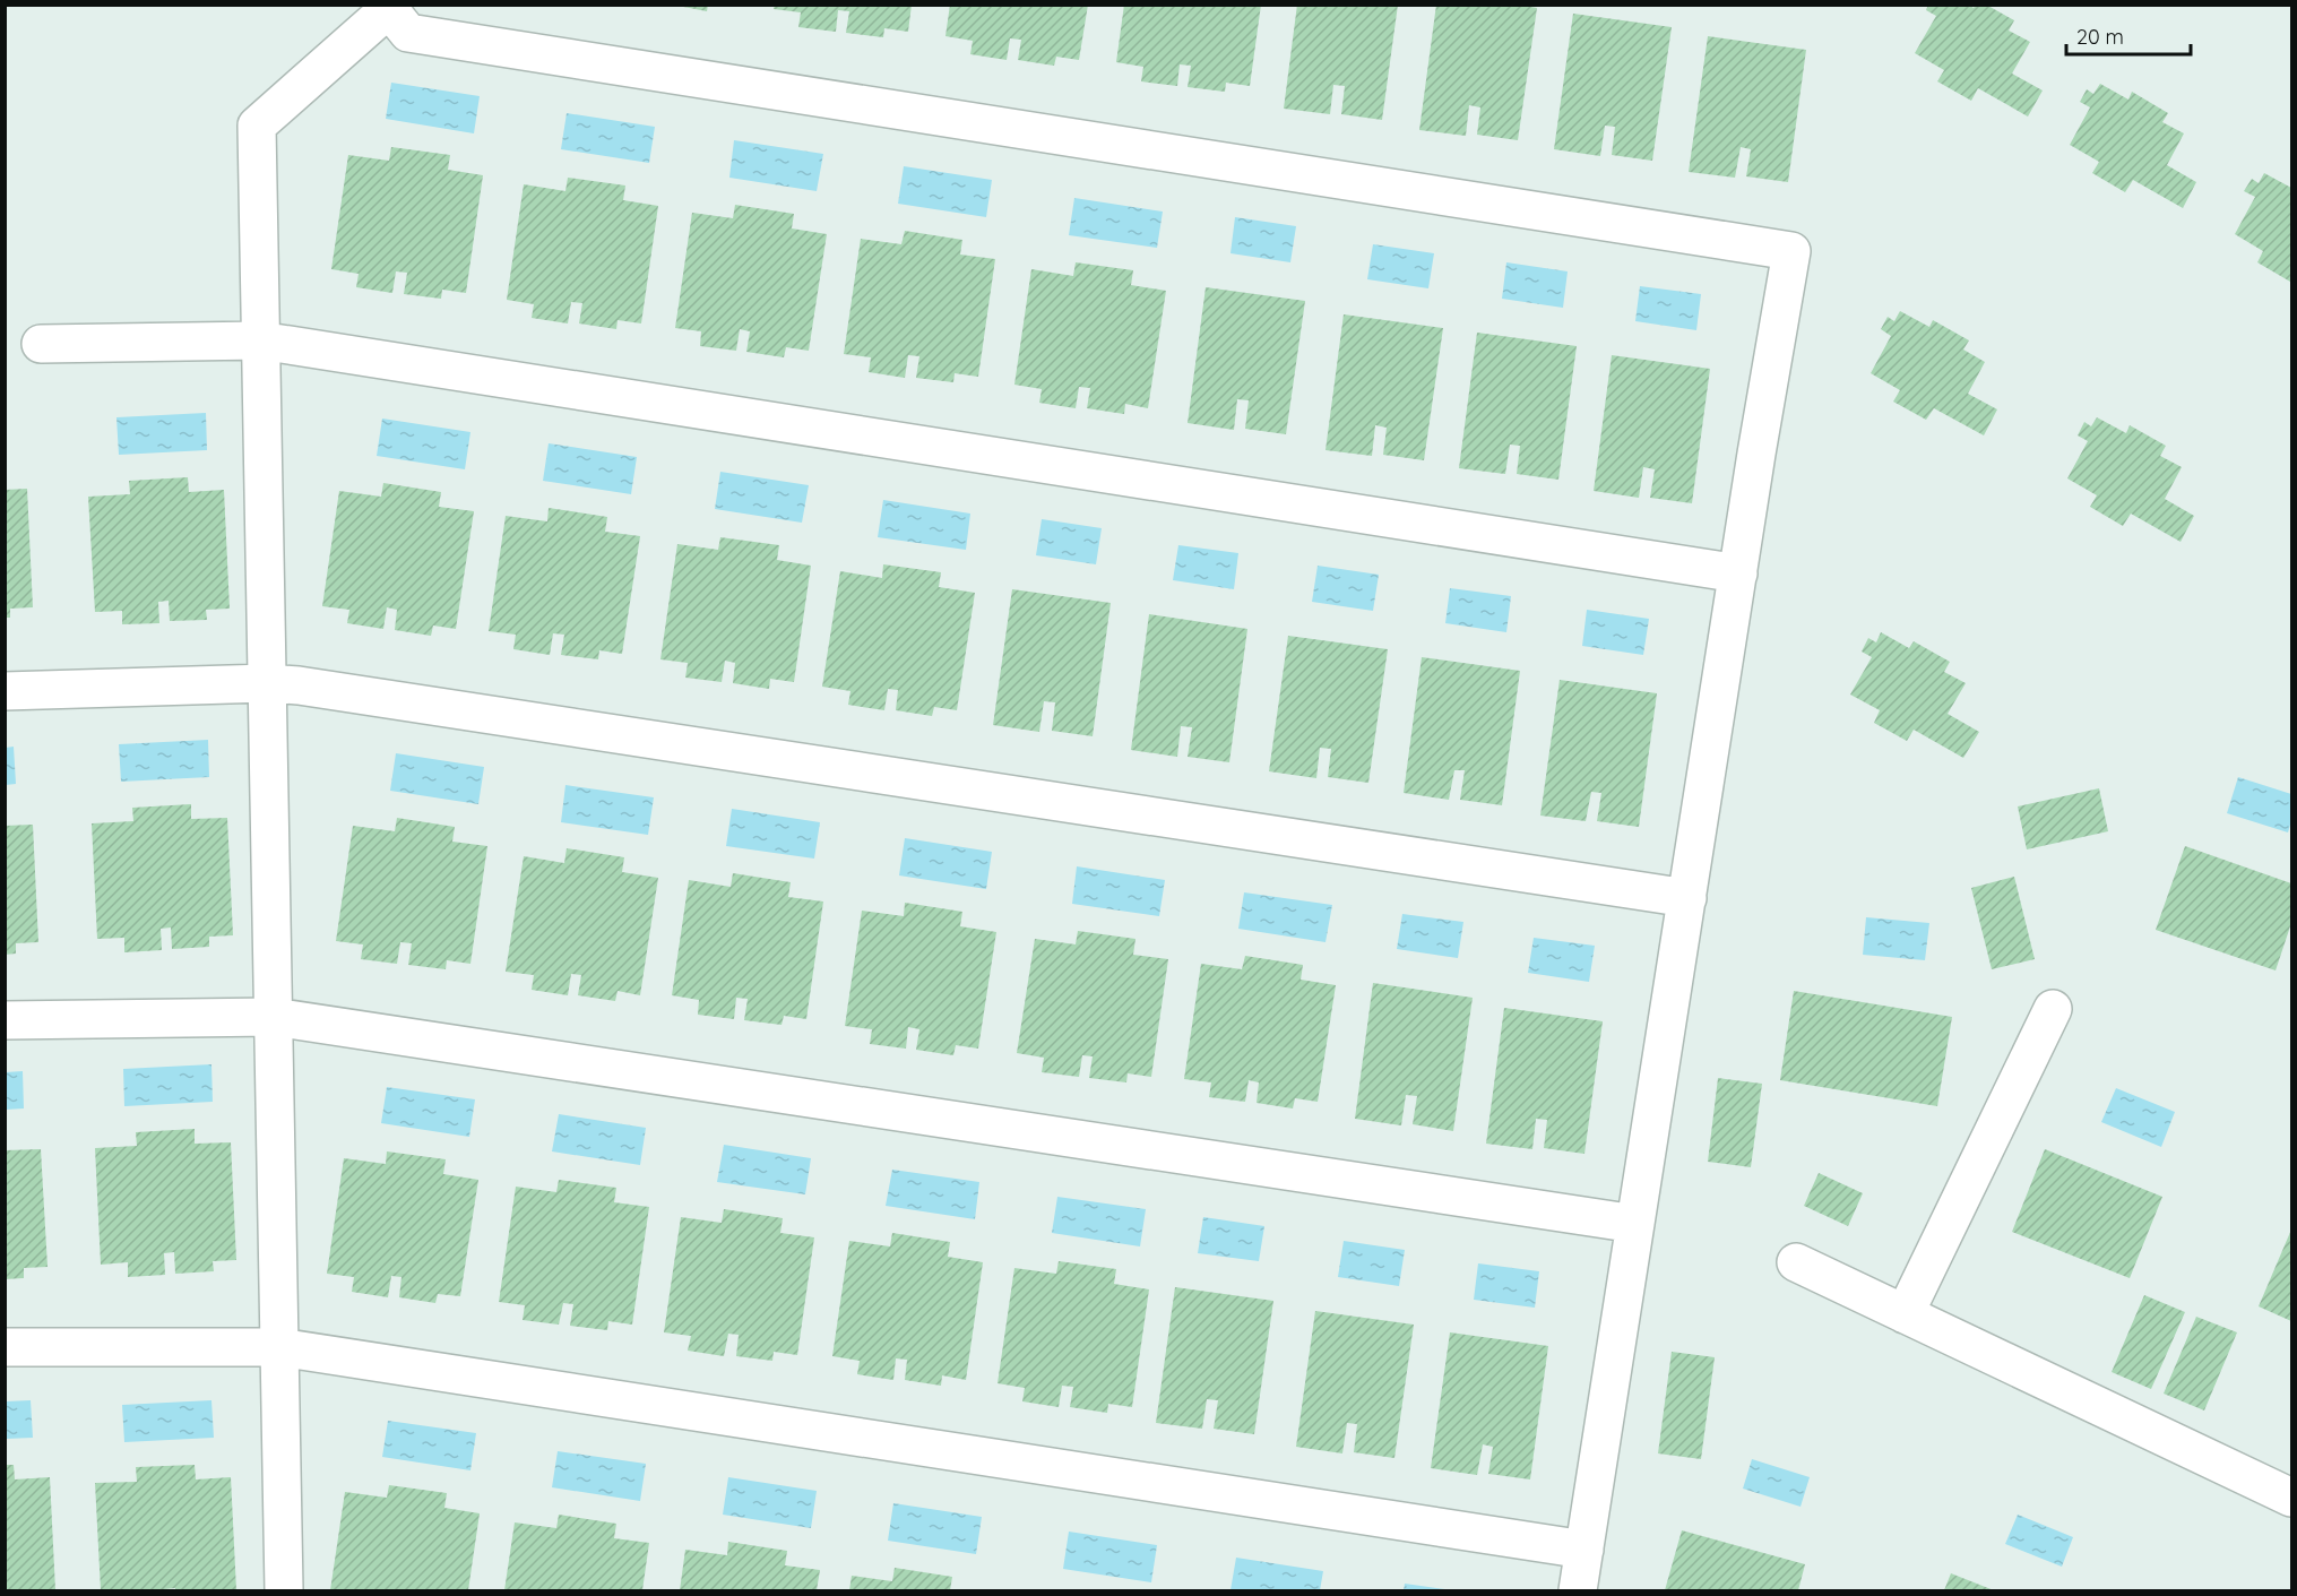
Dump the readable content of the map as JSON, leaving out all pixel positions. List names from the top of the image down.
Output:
{
  "scale_bar": "20 m"
}
